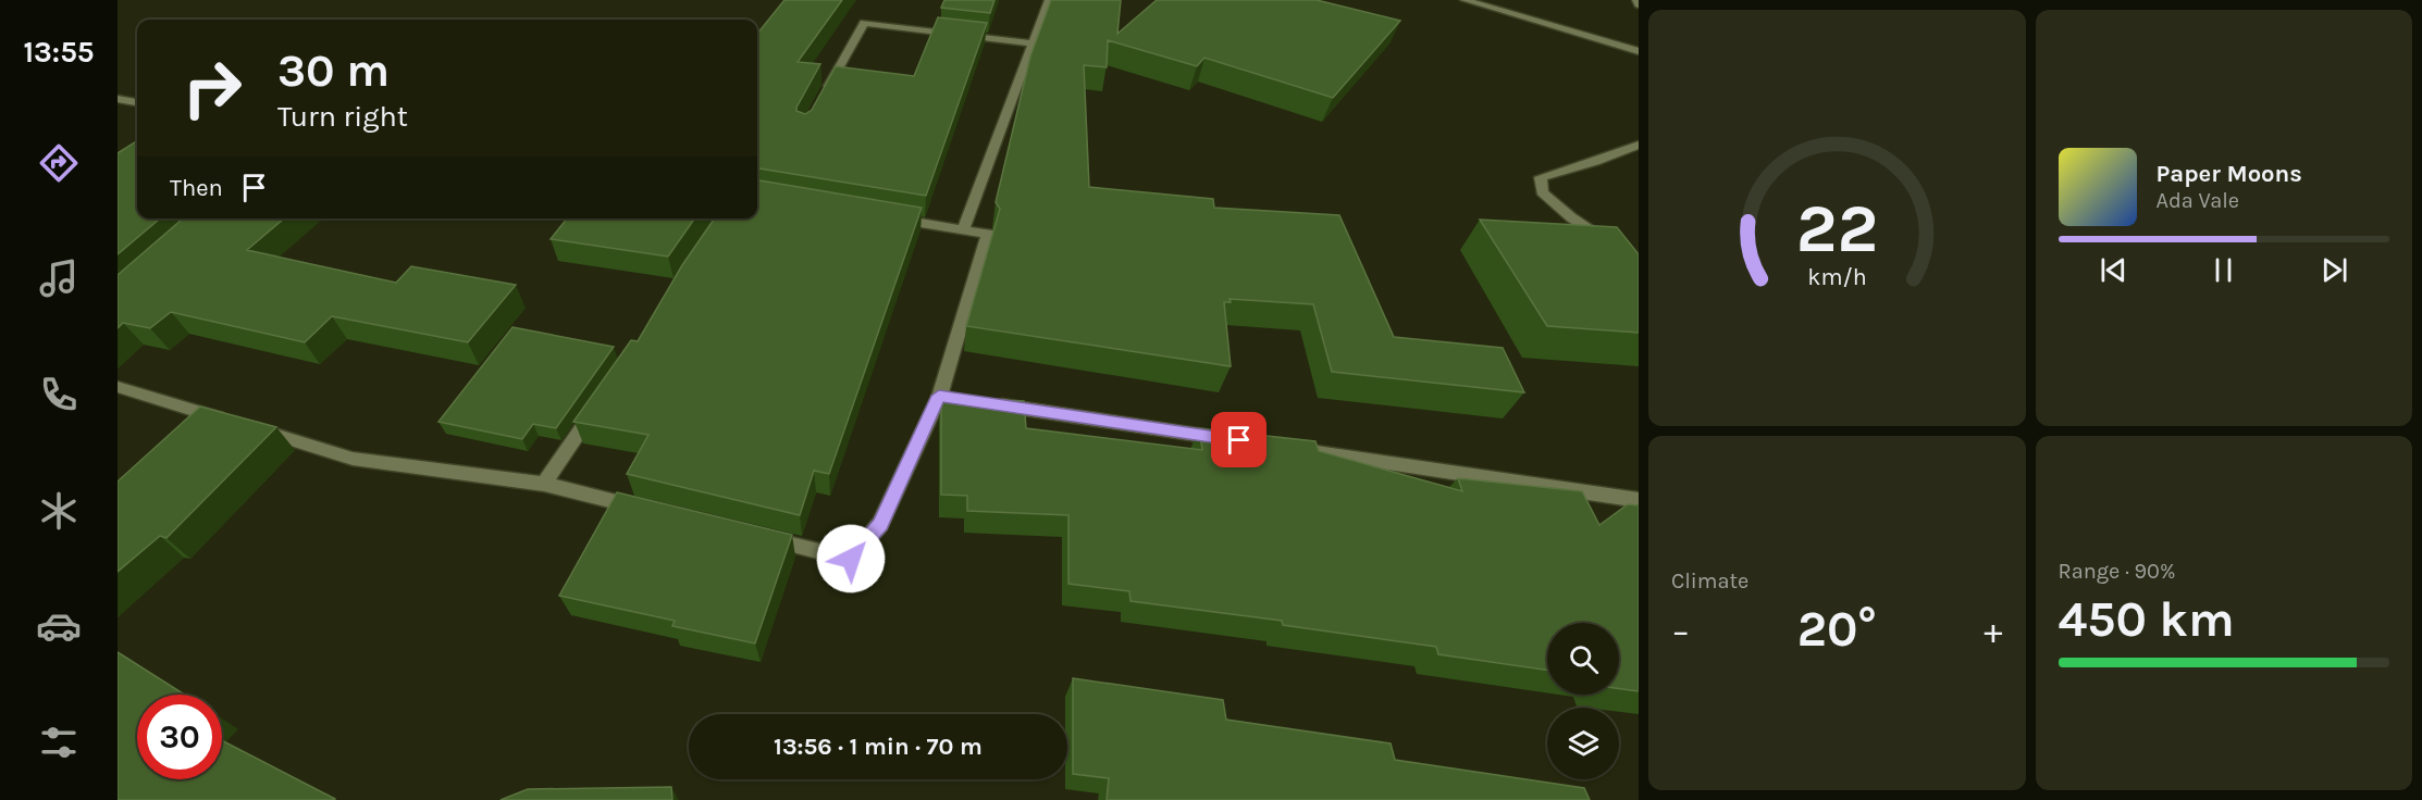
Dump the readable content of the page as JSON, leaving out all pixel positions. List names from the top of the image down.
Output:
{
  "page": {
    "tabs": "13:55",
    "turn": ["30 m", "Turn right"],
    "song": ["Paper Moons", "Ada Vale"],
    "then": "Then",
    "tile": [
      "Climate",
      ["Range · 90%", "450 km"]
    ],
    "heat": ["−", "20°", "+"],
    "limit": "30",
    "trip": "13:56 · 1 min · 70 m",
    "gauge": ["22", "km/h"]
  }
}
